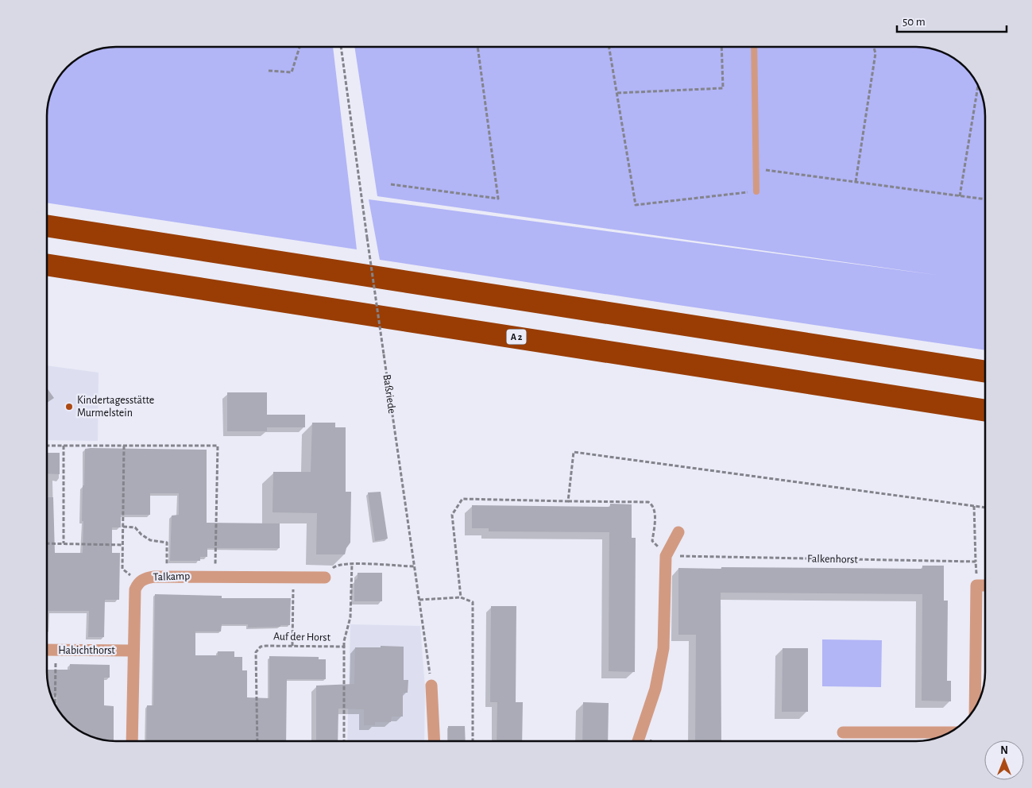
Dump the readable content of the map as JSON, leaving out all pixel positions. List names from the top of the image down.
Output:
{
  "streets": {
    "highway": ["A 2"],
    "street": ["Talkamp", "Habichthorst"],
    "path": ["Baßriede", "Falkenhorst", "Auf der Horst"]
  },
  "crossings": [
    ["Talkamp", "Habichthorst"]
  ],
  "places": ["Kindertagesstätte Murmelstein"],
  "scale_bar": "50 m",
  "north": "top"
}
